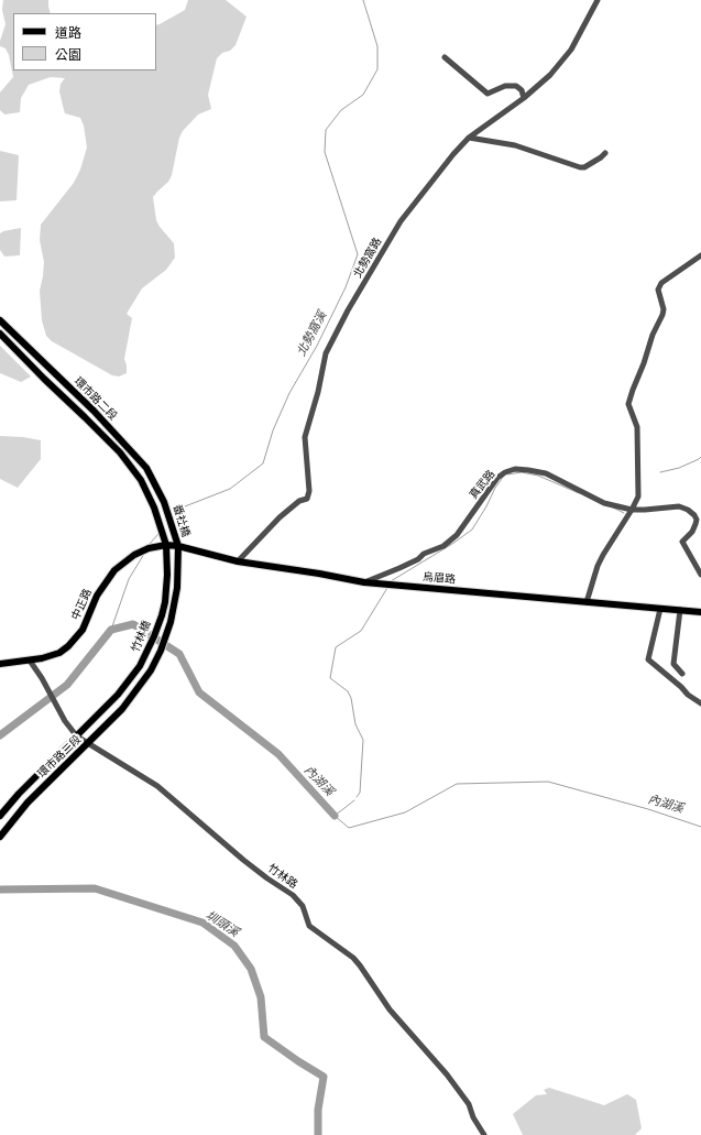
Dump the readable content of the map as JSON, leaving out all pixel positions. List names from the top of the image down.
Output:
{
  "streets": {
    "main road": [
      "環市路二段",
      "番社橋",
      "烏眉路",
      "中正路",
      "竹林橋"
    ],
    "street": ["北勢窩路", "真武路", "竹林路"]
  },
  "crossings": [
    ["北勢窩路", "烏眉路"],
    ["環市路二段", "番社橋"],
    ["環市路二段", "竹林橋"],
    ["環市路二段", "竹林路"],
    ["真武路", "烏眉路"],
    ["番社橋", "烏眉路"],
    ["番社橋", "中正路"],
    ["番社橋", "竹林橋"],
    ["烏眉路", "中正路"],
    ["烏眉路", "竹林橋"],
    ["中正路", "竹林橋"],
    ["中正路", "竹林路"]
  ],
  "water": ["北勢窩溪", "內湖溪", "圳頭溪"],
  "legend": ["道路", "公園"]
}
